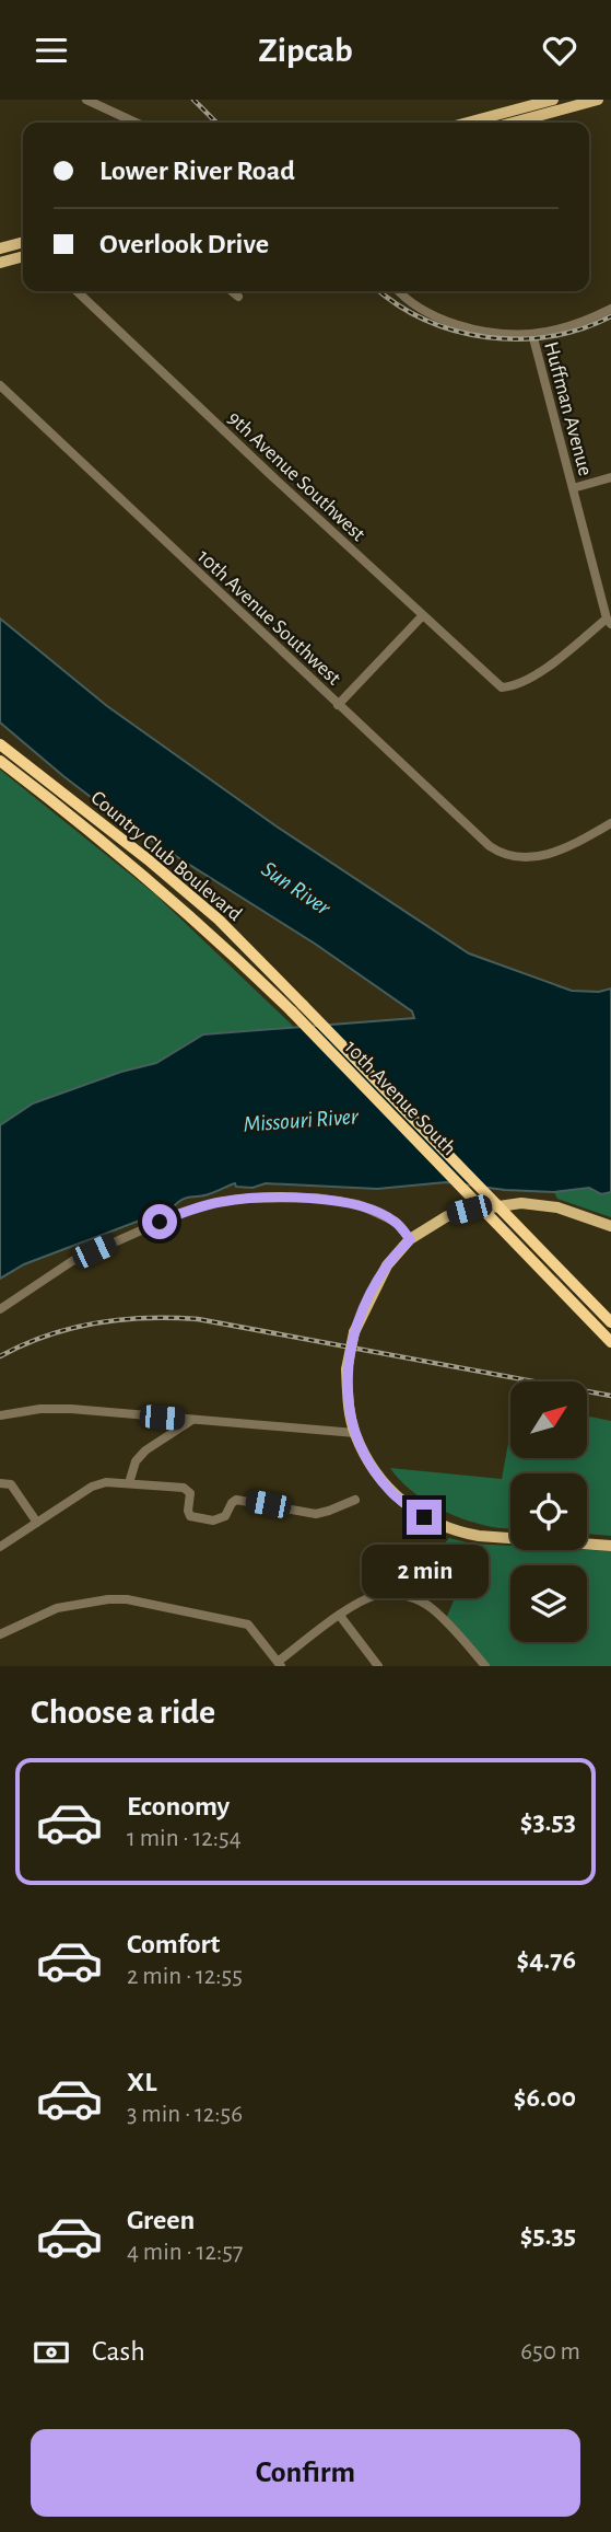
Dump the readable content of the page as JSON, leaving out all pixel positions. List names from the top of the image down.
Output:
{
  "streets": {
    "highway": ["Country Club Boulevard", "10th Avenue South"],
    "street": ["Huffman Avenue", "9th Avenue Southwest", "10th Avenue Southwest"]
  },
  "crossings": [
    ["Huffman Avenue", "9th Avenue Southwest"],
    ["Country Club Boulevard", "10th Avenue South"]
  ],
  "water": ["Sun River", "Missouri River"],
  "north": "top right",
  "page": {
    "header": "Zipcab",
    "banner": ["Lower River Road", "Overlook Drive"],
    "bubble": "2 min",
    "heading": "Choose a ride",
    "list": [
      {
        "name": "Economy",
        "note": "1 min · 12:54",
        "value": "$3.53"
      },
      {
        "name": "Comfort",
        "note": "2 min · 12:55",
        "value": "$4.76"
      },
      {
        "name": "XL",
        "note": "3 min · 12:56",
        "value": "$6.00"
      },
      {
        "name": "Green",
        "note": "4 min · 12:57",
        "value": "$5.35"
      }
    ],
    "pay": ["Cash", "650 m"],
    "buttons": "Confirm"
  }
}
